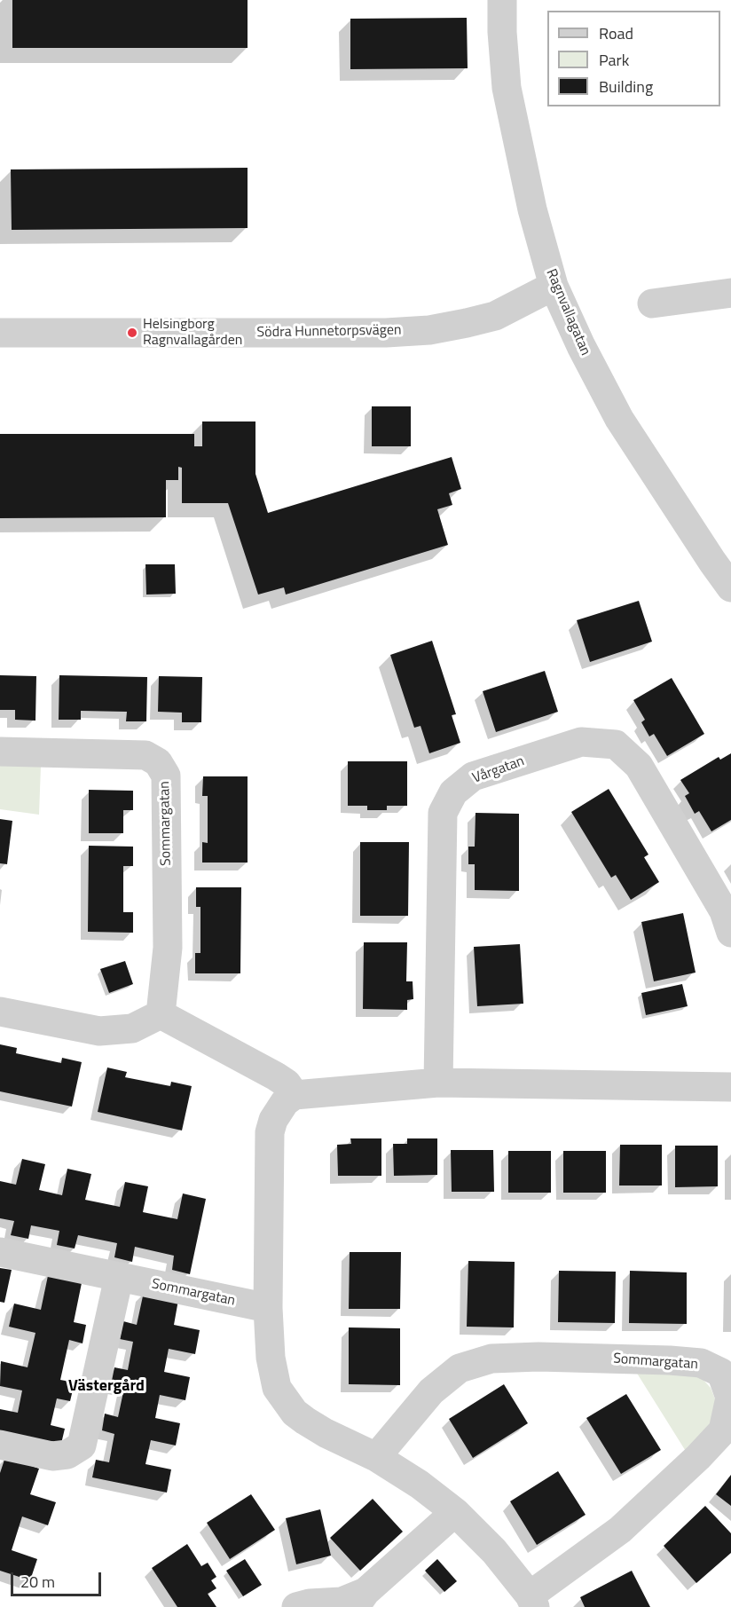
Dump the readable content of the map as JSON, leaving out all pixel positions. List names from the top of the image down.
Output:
{
  "streets": {
    "street": [
      "Ragnvallagatan",
      "Södra Hunnetorpsvägen",
      "Vårgatan",
      "Sommargatan"
    ]
  },
  "crossings": [
    ["Ragnvallagatan", "Södra Hunnetorpsvägen"]
  ],
  "districts": ["Västergård"],
  "places": ["Helsingborg Ragnvallagården"],
  "legend": ["Road", "Park", "Building"],
  "scale_bar": "20 m"
}
